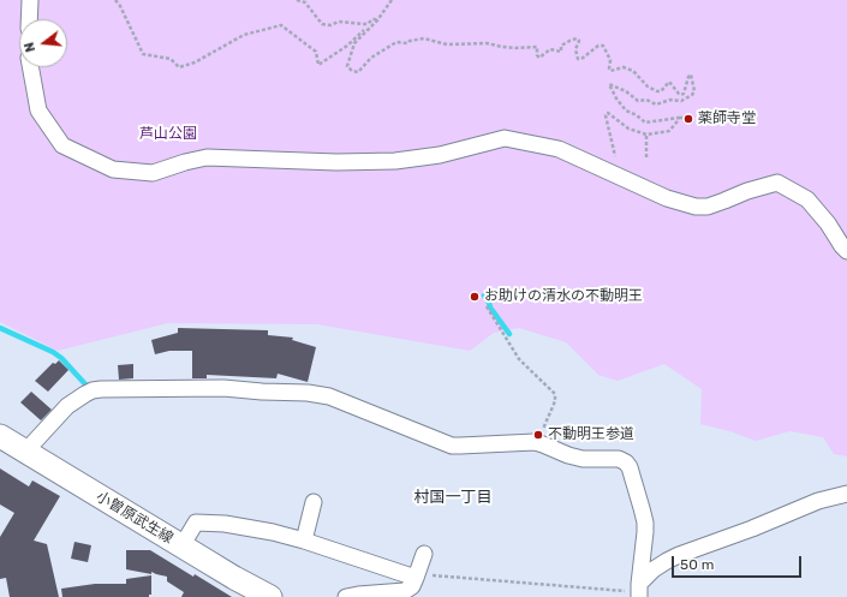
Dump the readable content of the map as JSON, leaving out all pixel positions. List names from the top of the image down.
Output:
{
  "streets": {
    "main road": ["小曽原武生線"]
  },
  "districts": ["村国一丁目"],
  "parks": ["芦山公園"],
  "places": ["薬師寺堂", "お助けの清水の不動明王", "不動明王参道"],
  "scale_bar": "50 m",
  "north": "left"
}
